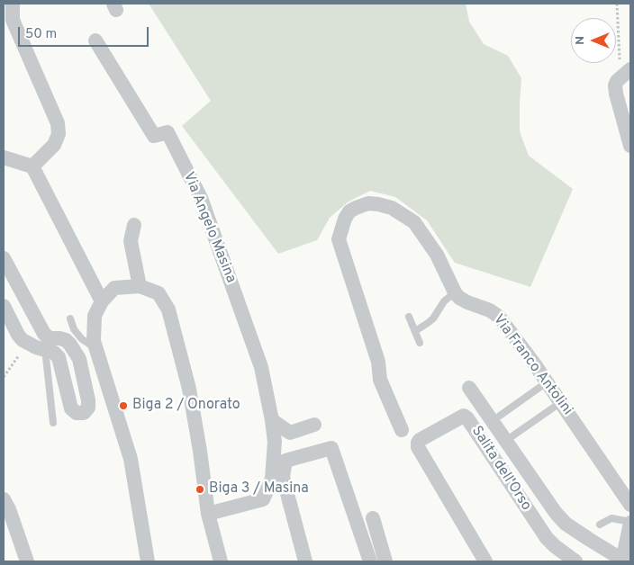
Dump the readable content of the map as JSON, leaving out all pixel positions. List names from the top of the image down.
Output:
{
  "streets": {
    "street": ["Via Angelo Masina", "Via Franco Antolini", "Salita dell'Orso"]
  },
  "places": ["Biga 2 / Onorato", "Biga 3 / Masina"],
  "scale_bar": "50 m",
  "north": "left"
}
